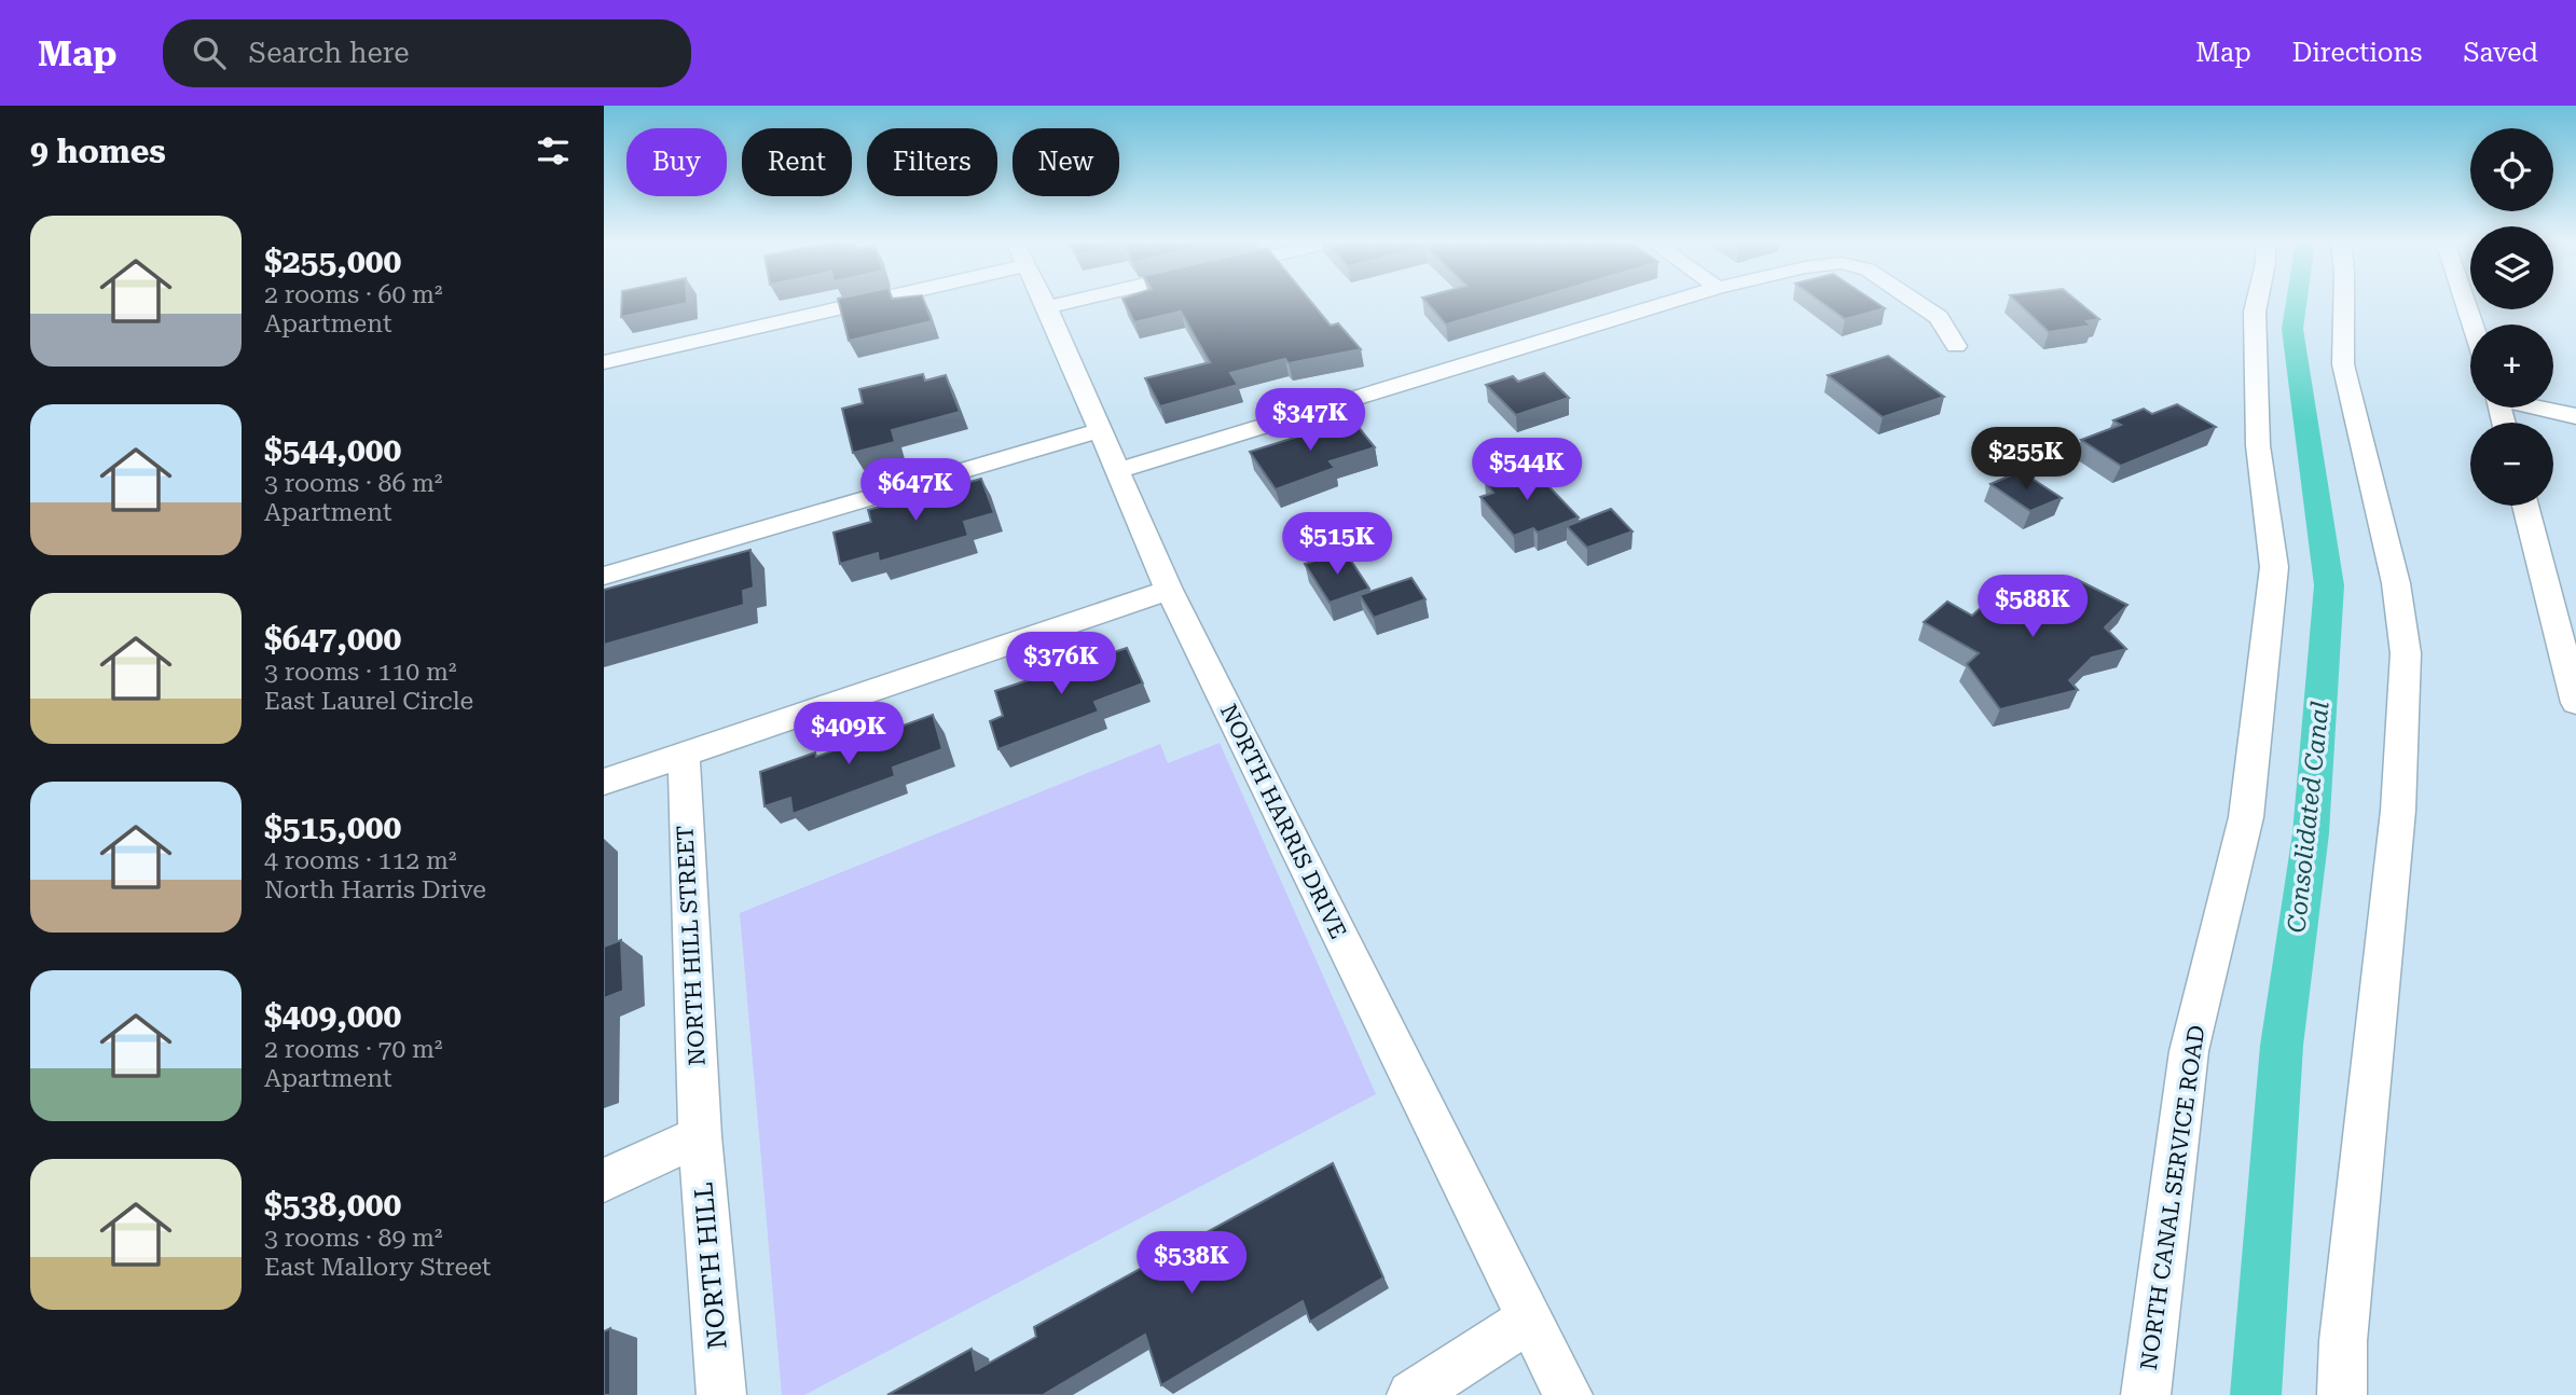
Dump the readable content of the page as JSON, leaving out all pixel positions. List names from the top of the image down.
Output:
{
  "streets": {
    "street": [
      "NORTH HARRIS DRIVE",
      "NORTH HILL STREET",
      "NORTH CANAL SERVICE ROAD",
      "NORTH HILL"
    ]
  },
  "crossings": [
    ["NORTH HILL STREET", "NORTH HILL"]
  ],
  "water": ["Consolidated Canal"],
  "page": {
    "header": "Map",
    "search": "Search here",
    "nav": ["Map", "Directions", "Saved"],
    "heading": "9 homes",
    "map_buttons": ["+", "−"],
    "chip": [
      "Buy",
      "Rent",
      "Filters",
      "New"
    ],
    "list": [
      {
        "name": "$255,000",
        "note": "2 rooms · 60 m² · Apartment"
      },
      {
        "name": "$544,000",
        "note": "3 rooms · 86 m² · Apartment"
      },
      {
        "name": "$647,000",
        "note": "3 rooms · 110 m² · East Laurel Circle"
      },
      {
        "name": "$515,000",
        "note": "4 rooms · 112 m² · North Harris Drive"
      },
      {
        "name": "$409,000",
        "note": "2 rooms · 70 m² · Apartment"
      },
      {
        "name": "$538,000",
        "note": "3 rooms · 89 m² · East Mallory Street"
      }
    ],
    "price": [
      "$347K",
      "$255K",
      "$544K",
      "$647K",
      "$515K",
      "$588K",
      "$376K",
      "$409K",
      "$538K"
    ]
  }
}
